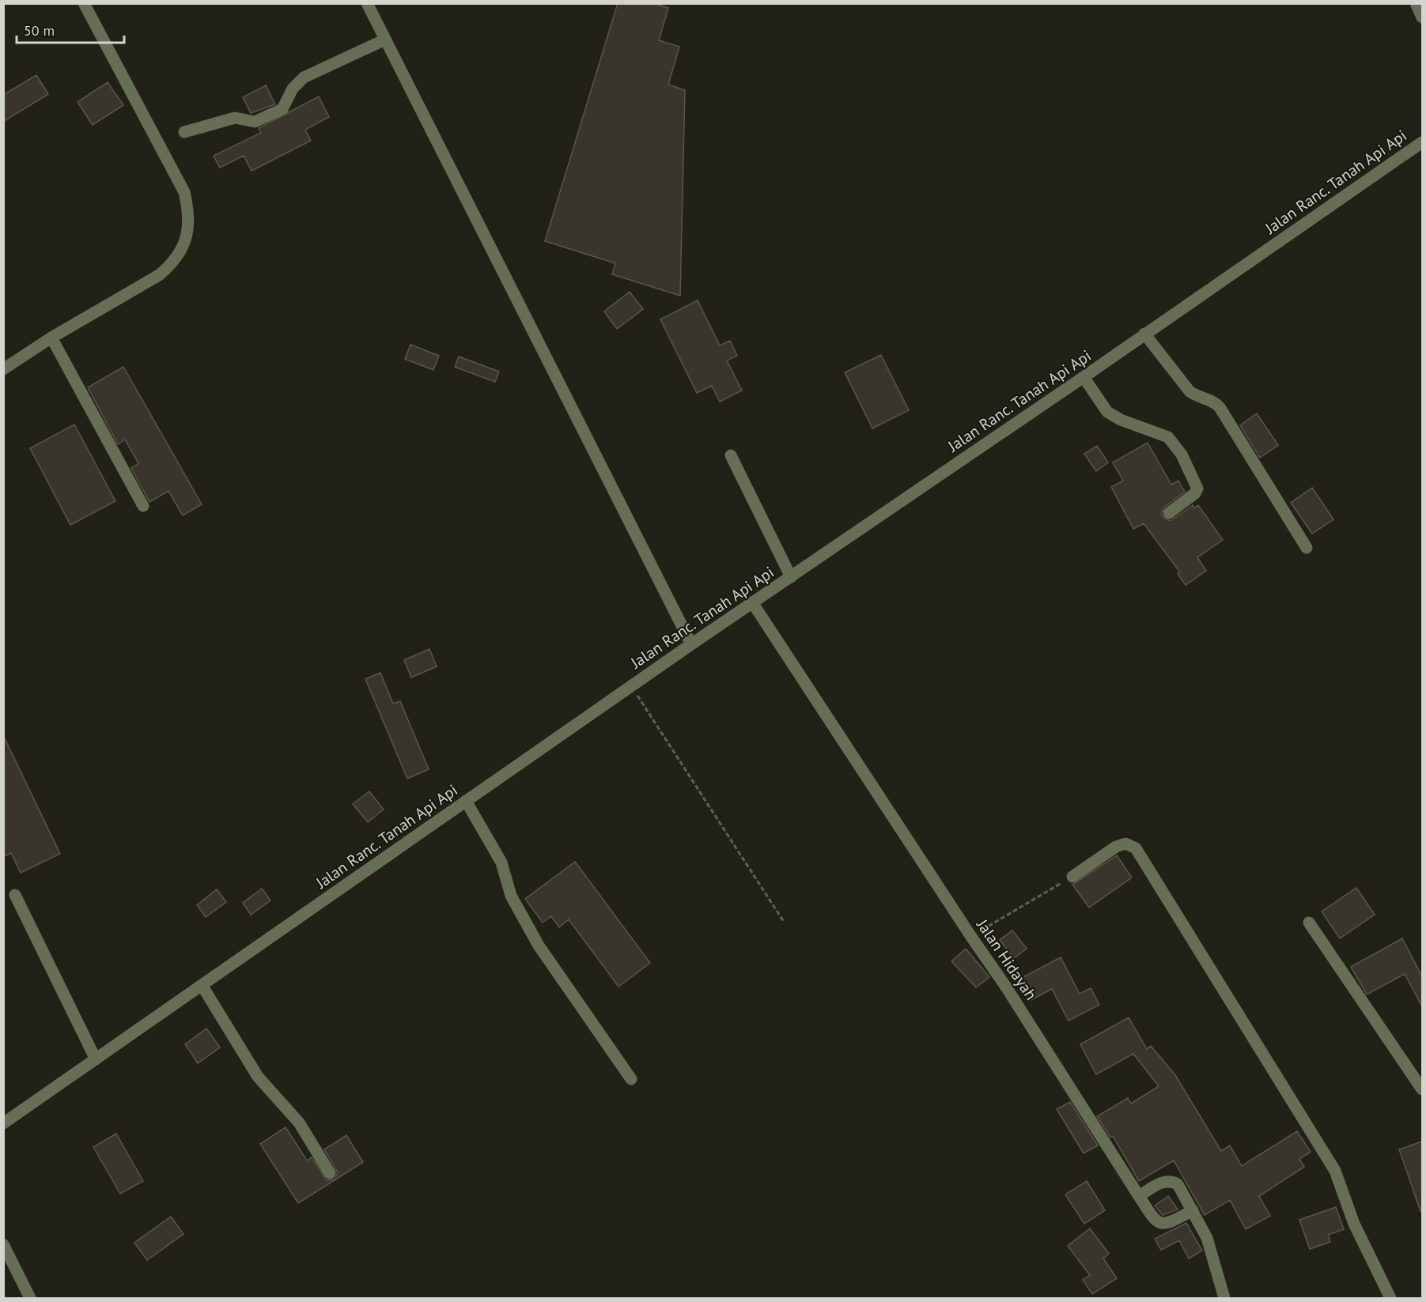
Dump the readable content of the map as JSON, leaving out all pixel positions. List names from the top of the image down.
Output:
{
  "streets": {
    "street": ["Jalan Ranc. Tanah Api Api", "Jalan Hidayah"]
  },
  "crossings": [
    ["Jalan Ranc. Tanah Api Api", "Jalan Hidayah"]
  ],
  "scale_bar": "50 m"
}
